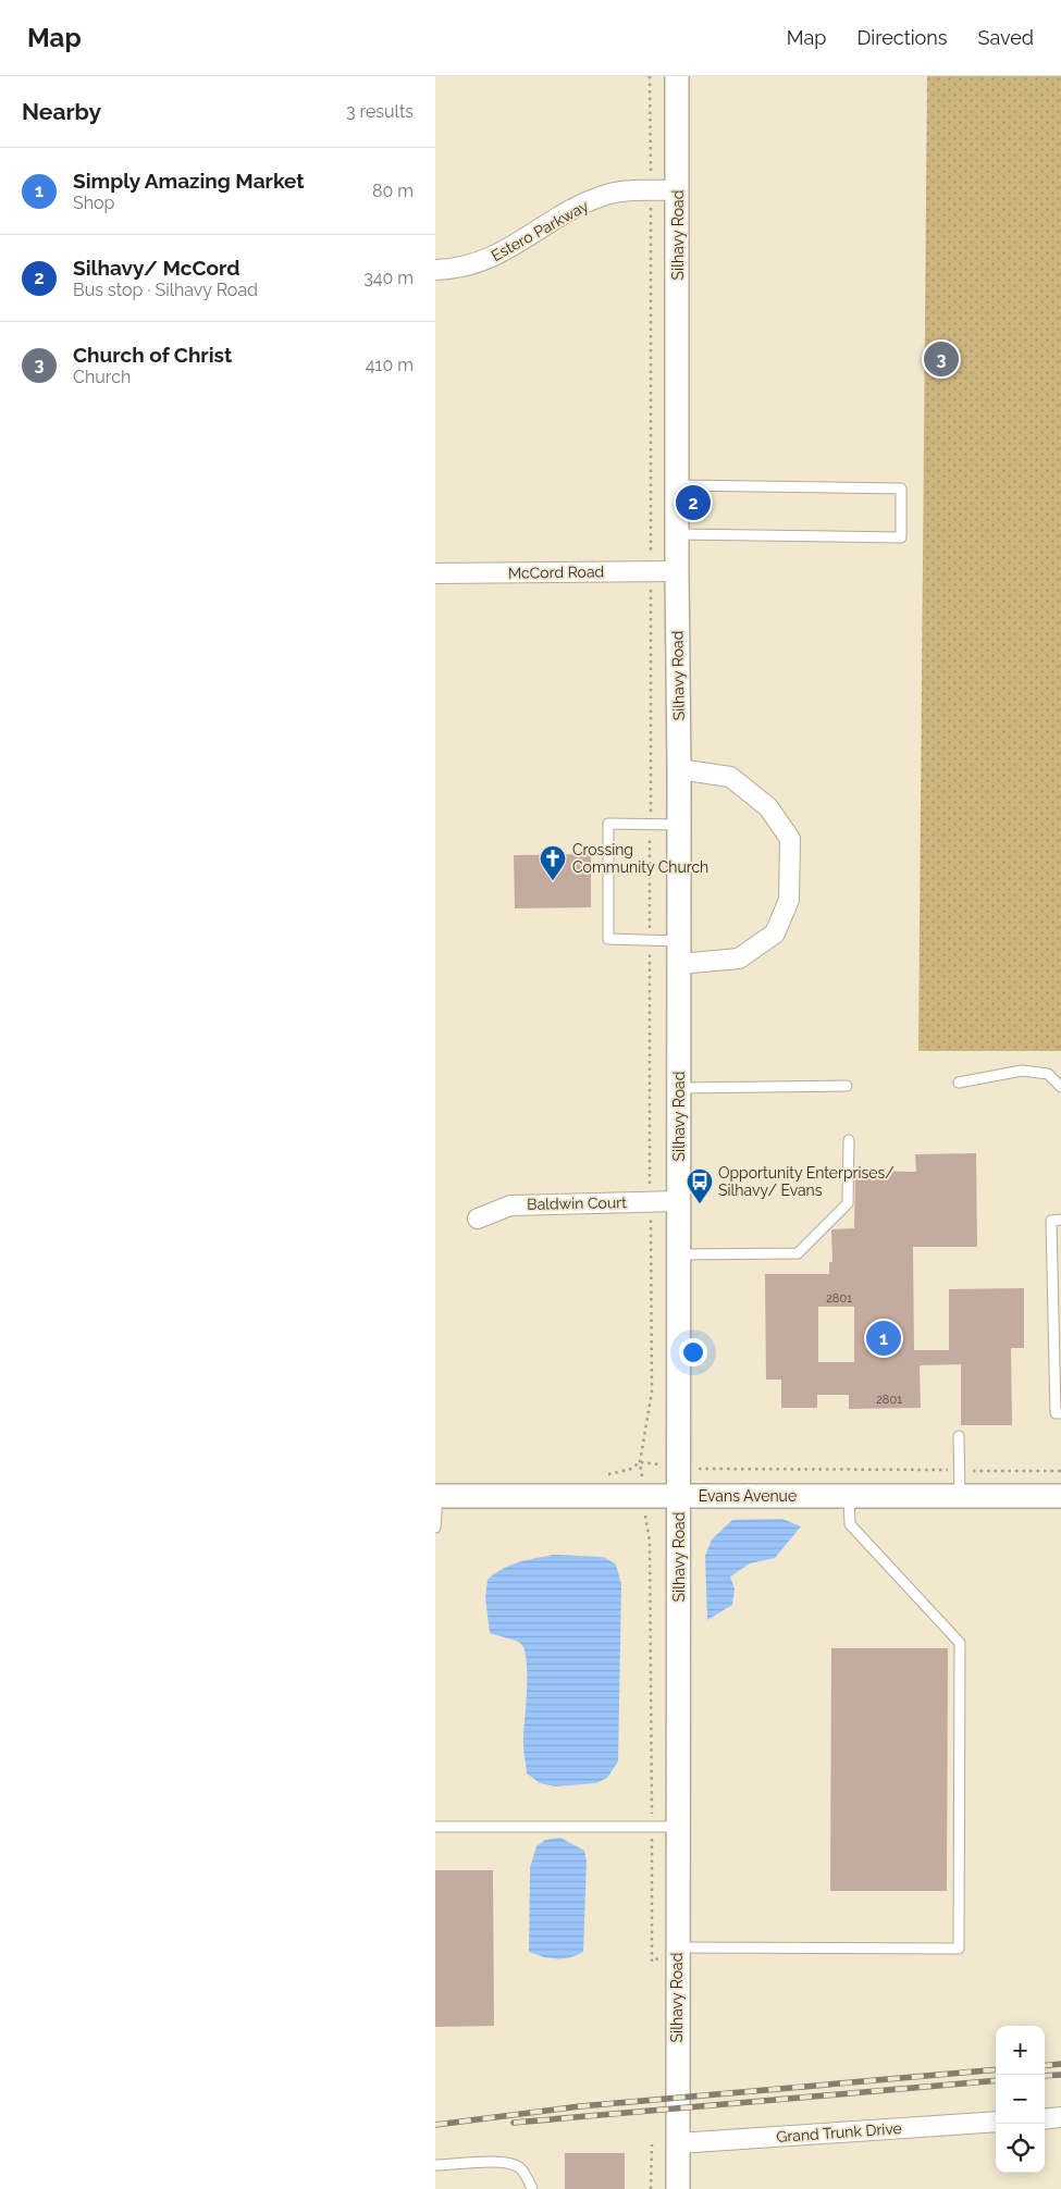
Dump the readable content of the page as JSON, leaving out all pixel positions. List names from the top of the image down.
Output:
{
  "streets": {
    "street": [
      "Estero Parkway",
      "Silhavy Road",
      "McCord Road",
      "Baldwin Court",
      "Evans Avenue",
      "Grand Trunk Drive"
    ]
  },
  "crossings": [
    ["Estero Parkway", "Silhavy Road"],
    ["Silhavy Road", "McCord Road"],
    ["Silhavy Road", "Baldwin Court"],
    ["Silhavy Road", "Evans Avenue"],
    ["Silhavy Road", "Grand Trunk Drive"]
  ],
  "places": {
    "church": ["Crossing Community Church"],
    "bus stop": ["Opportunity Enterprises/ Silhavy/ Evans"]
  },
  "house_numbers": ["2801", "2801"],
  "page": {
    "header": "Map",
    "nav": ["Map", "Directions", "Saved"],
    "heading": ["Nearby", "3 results"],
    "list": [
      {
        "mark": "1",
        "name": "Simply Amazing Market",
        "note": "Shop",
        "value": "80 m"
      },
      {
        "mark": "2",
        "name": "Silhavy/ McCord",
        "note": "Bus stop · Silhavy Road",
        "value": "340 m"
      },
      {
        "mark": "3",
        "name": "Church of Christ",
        "note": "Church",
        "value": "410 m"
      }
    ],
    "pins": ["3", "2", "1"],
    "map_buttons": ["+", "−"]
  }
}
